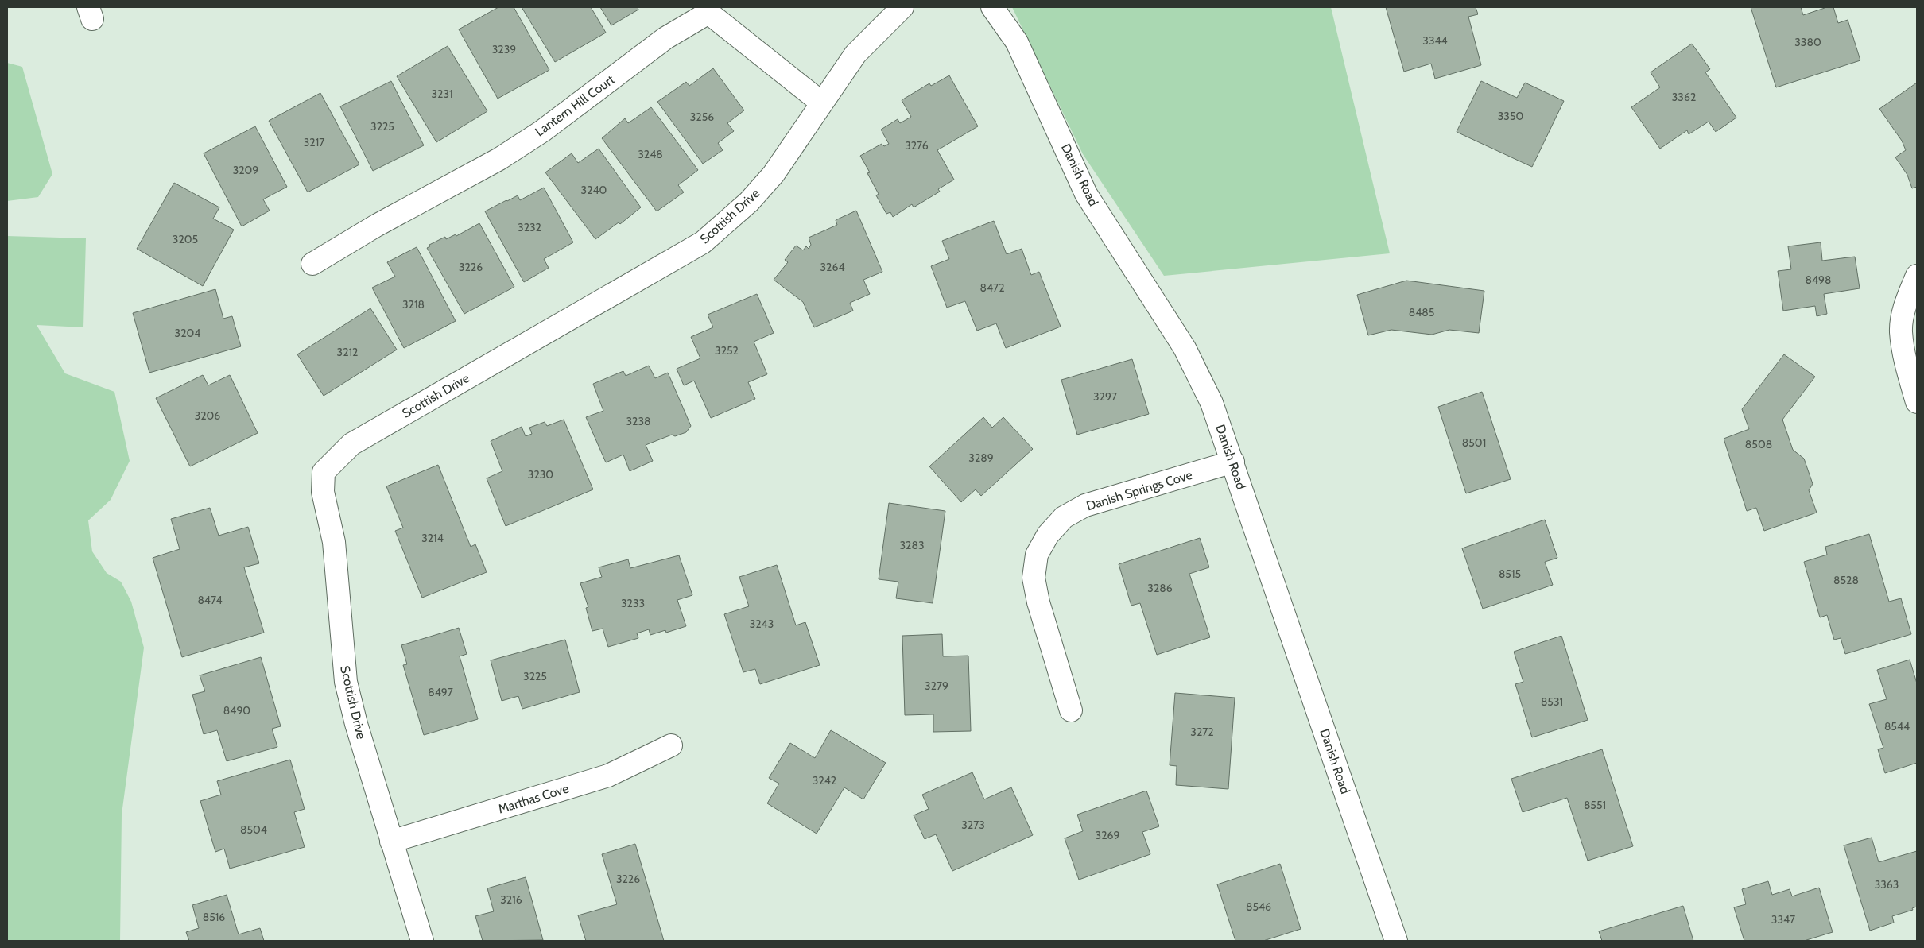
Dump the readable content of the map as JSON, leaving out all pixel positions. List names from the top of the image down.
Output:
{
  "streets": {
    "street": [
      "Lantern Hill Court",
      "Danish Road",
      "Scottish Drive",
      "Danish Springs Cove",
      "Marthas Cove"
    ]
  },
  "crossings": [
    ["Lantern Hill Court", "Scottish Drive"],
    ["Danish Road", "Danish Springs Cove"],
    ["Scottish Drive", "Marthas Cove"]
  ],
  "house_numbers": [
    "3344",
    "3380",
    "3239",
    "3231",
    "3362",
    "3350",
    "3256",
    "3225",
    "3217",
    "3276",
    "3248",
    "3209",
    "3240",
    "3232",
    "3205",
    "3226",
    "3264",
    "8498",
    "8472",
    "3218",
    "8485",
    "3204",
    "3252",
    "3212",
    "3297",
    "3206",
    "3238",
    "8501",
    "8508",
    "3289",
    "3230",
    "3214",
    "3283",
    "8515",
    "8528",
    "3286",
    "8474",
    "3233",
    "3243",
    "3225",
    "3279",
    "8497",
    "8531",
    "8490",
    "8544",
    "3272",
    "3242",
    "8551",
    "3273",
    "8504",
    "3269",
    "3226",
    "3363",
    "3216",
    "8546",
    "8516",
    "3347"
  ]
}
